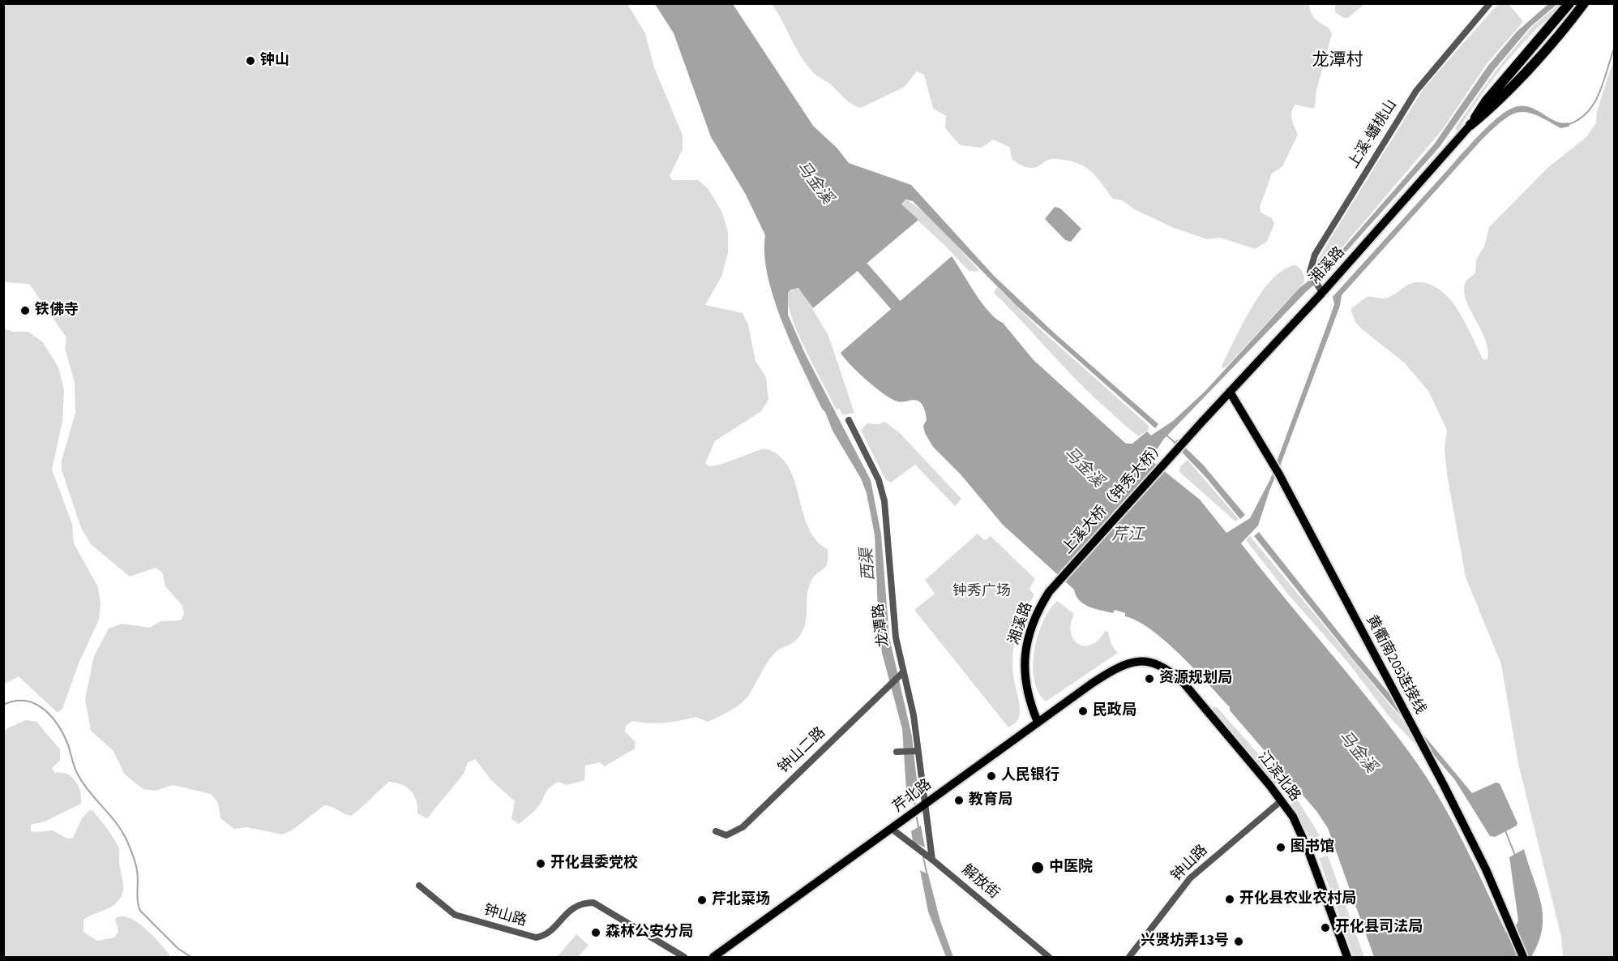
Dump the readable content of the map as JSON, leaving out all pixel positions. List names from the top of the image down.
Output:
{
  "streets": {
    "main road": [
      "湘溪路",
      "上溪大桥（钟秀大桥）",
      "黄衢南205连接线",
      "江滨北路",
      "芹北路"
    ],
    "street": [
      "上溪-蟠桃山",
      "龙潭路",
      "钟山二路",
      "钟山路",
      "解放街"
    ]
  },
  "crossings": [
    ["上溪-蟠桃山", "湘溪路"],
    ["湘溪路", "上溪大桥（钟秀大桥）"],
    ["湘溪路", "黄衢南205连接线"],
    ["湘溪路", "芹北路"],
    ["龙潭路", "钟山二路"],
    ["龙潭路", "芹北路"],
    ["龙潭路", "解放街"],
    ["江滨北路", "芹北路"],
    ["江滨北路", "钟山路"],
    ["芹北路", "解放街"]
  ],
  "districts": ["龙潭村"],
  "water": ["马金溪", "芹江", "西渠"],
  "parks": ["钟秀广场"],
  "places": [
    "钟山",
    "铁佛寺",
    "资源规划局",
    "民政局",
    "人民银行",
    "教育局",
    "图书馆",
    "开化县委党校",
    "中医院",
    "开化县农业农村局",
    "芹北菜场",
    "开化县司法局",
    "森林公安分局",
    "兴贤坊弄13号"
  ]
}
